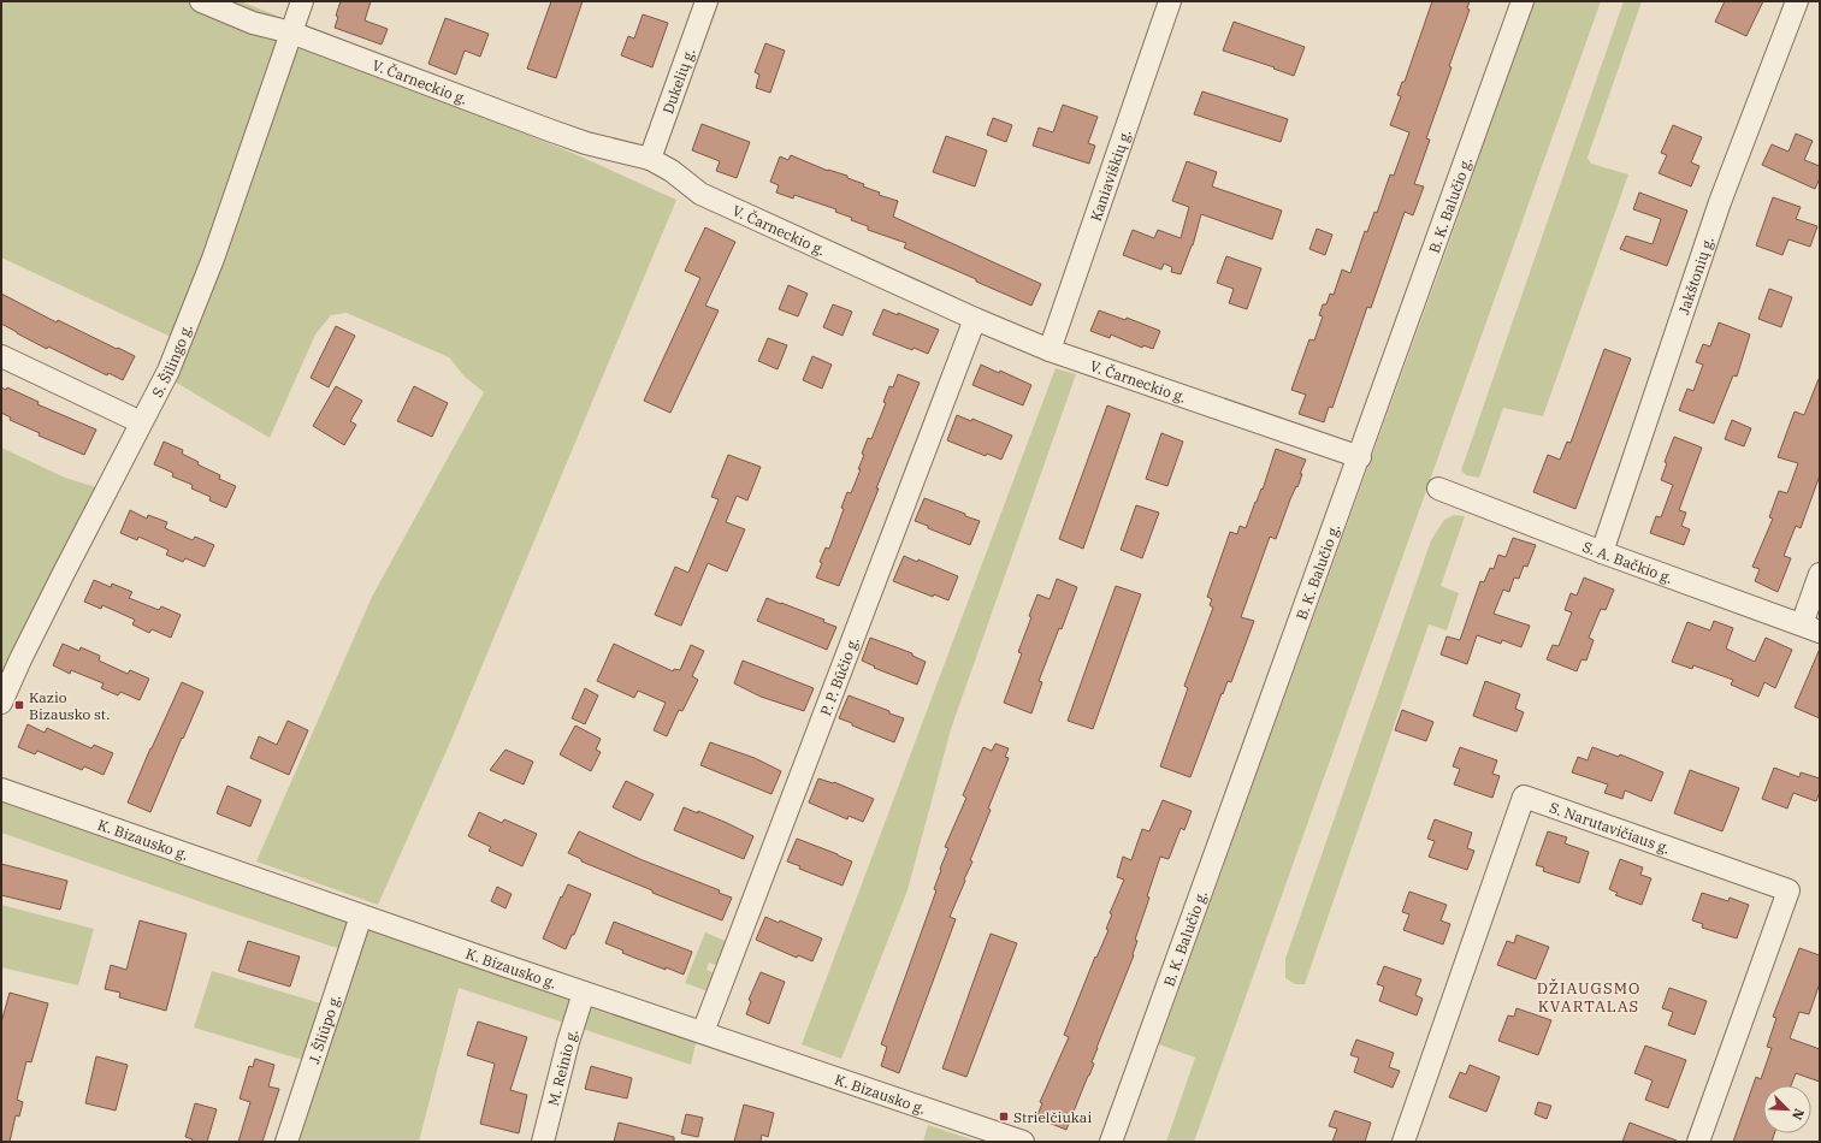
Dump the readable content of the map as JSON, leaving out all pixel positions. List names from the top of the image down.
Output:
{
  "streets": {
    "street": [
      "V. Čarneckio g.",
      "Dukelių g.",
      "Kaniaviškių g.",
      "B. K. Balučio g.",
      "Jakštonių g.",
      "S. Šilingo g.",
      "S. A. Bačkio g.",
      "P. P. Būčio g.",
      "S. Narutavičiaus g.",
      "K. Bizausko g.",
      "J. Šliūpo g.",
      "M. Reinio g."
    ]
  },
  "crossings": [
    ["V. Čarneckio g.", "Dukelių g."],
    ["V. Čarneckio g.", "Kaniaviškių g."],
    ["V. Čarneckio g.", "B. K. Balučio g."],
    ["V. Čarneckio g.", "S. Šilingo g."],
    ["V. Čarneckio g.", "P. P. Būčio g."],
    ["Jakštonių g.", "S. A. Bačkio g."],
    ["P. P. Būčio g.", "K. Bizausko g."],
    ["K. Bizausko g.", "J. Šliūpo g."],
    ["K. Bizausko g.", "M. Reinio g."]
  ],
  "districts": ["DŽIAUGSMO KVARTALAS"],
  "places": {
    "transit": ["Kazio Bizausko st.", "Strielčiukai"]
  },
  "north": "bottom right"
}
